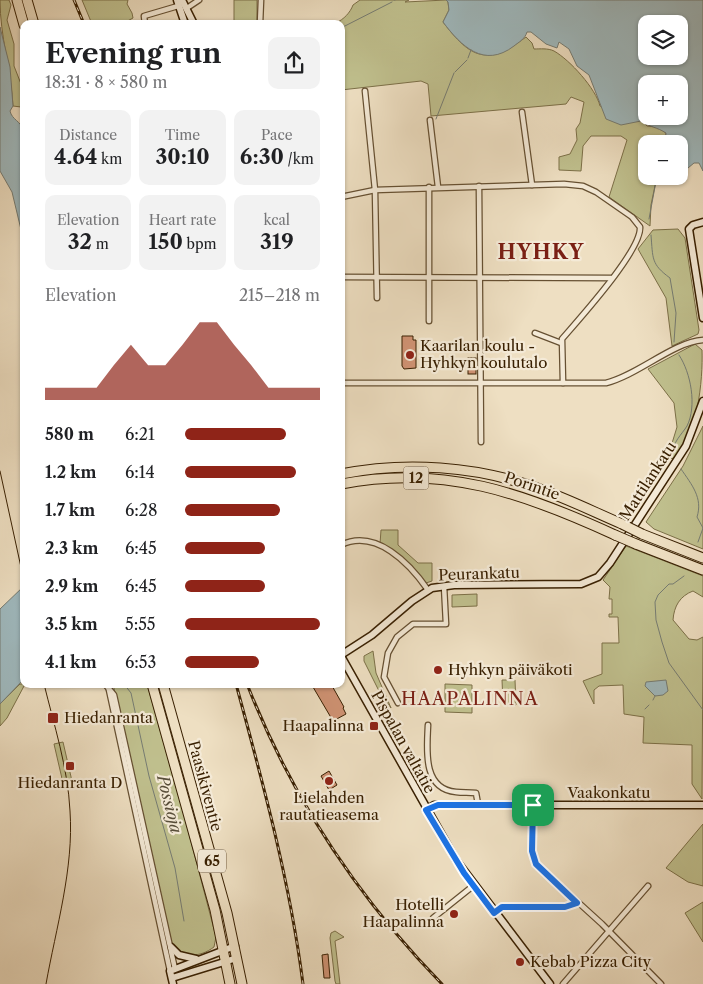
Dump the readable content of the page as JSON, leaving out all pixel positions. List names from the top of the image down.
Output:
{
  "streets": {
    "highway": [
      "12",
      "Porintie",
      "Paasikiventie",
      "65"
    ],
    "street": [
      "Mattilankatu",
      "Peurankatu",
      "Pispalan valtatie",
      "Vaakonkatu"
    ]
  },
  "crossings": [
    ["Mattilankatu", "Peurankatu"],
    ["Pispalan valtatie", "Vaakonkatu"]
  ],
  "districts": ["HYHKY", "HAAPALINNA"],
  "water": ["Possioja"],
  "places": {
    "other": [
      "Kaarilan koulu - Hyhkyn koulutalo",
      "Hyhkyn päiväkoti",
      "Lielahden rautatieasema",
      "Hotelli Haapalinna",
      "Kebab Pizza City"
    ],
    "transit": ["Hiedanranta", "Haapalinna", "Hiedanranta D"]
  },
  "page": {
    "map_buttons": ["+", "−"],
    "heading": ["Evening run", "18:31 · 8 × 580 m"],
    "stats": [
      ["Distance", "4.64 km"],
      ["Time", "30:10"],
      ["Pace", "6:30 /km"],
      ["Elevation", "32 m"],
      ["Heart rate", "150 bpm"],
      ["kcal", "319"]
    ],
    "chart": ["Elevation", "215–218 m"],
    "list": [
      {
        "name": "580 m",
        "note": "6:21"
      },
      {
        "name": "1.2 km",
        "note": "6:14"
      },
      {
        "name": "1.7 km",
        "note": "6:28"
      },
      {
        "name": "2.3 km",
        "note": "6:45"
      },
      {
        "name": "2.9 km",
        "note": "6:45"
      },
      {
        "name": "3.5 km",
        "note": "5:55"
      },
      {
        "name": "4.1 km",
        "note": "6:53"
      }
    ]
  }
}
